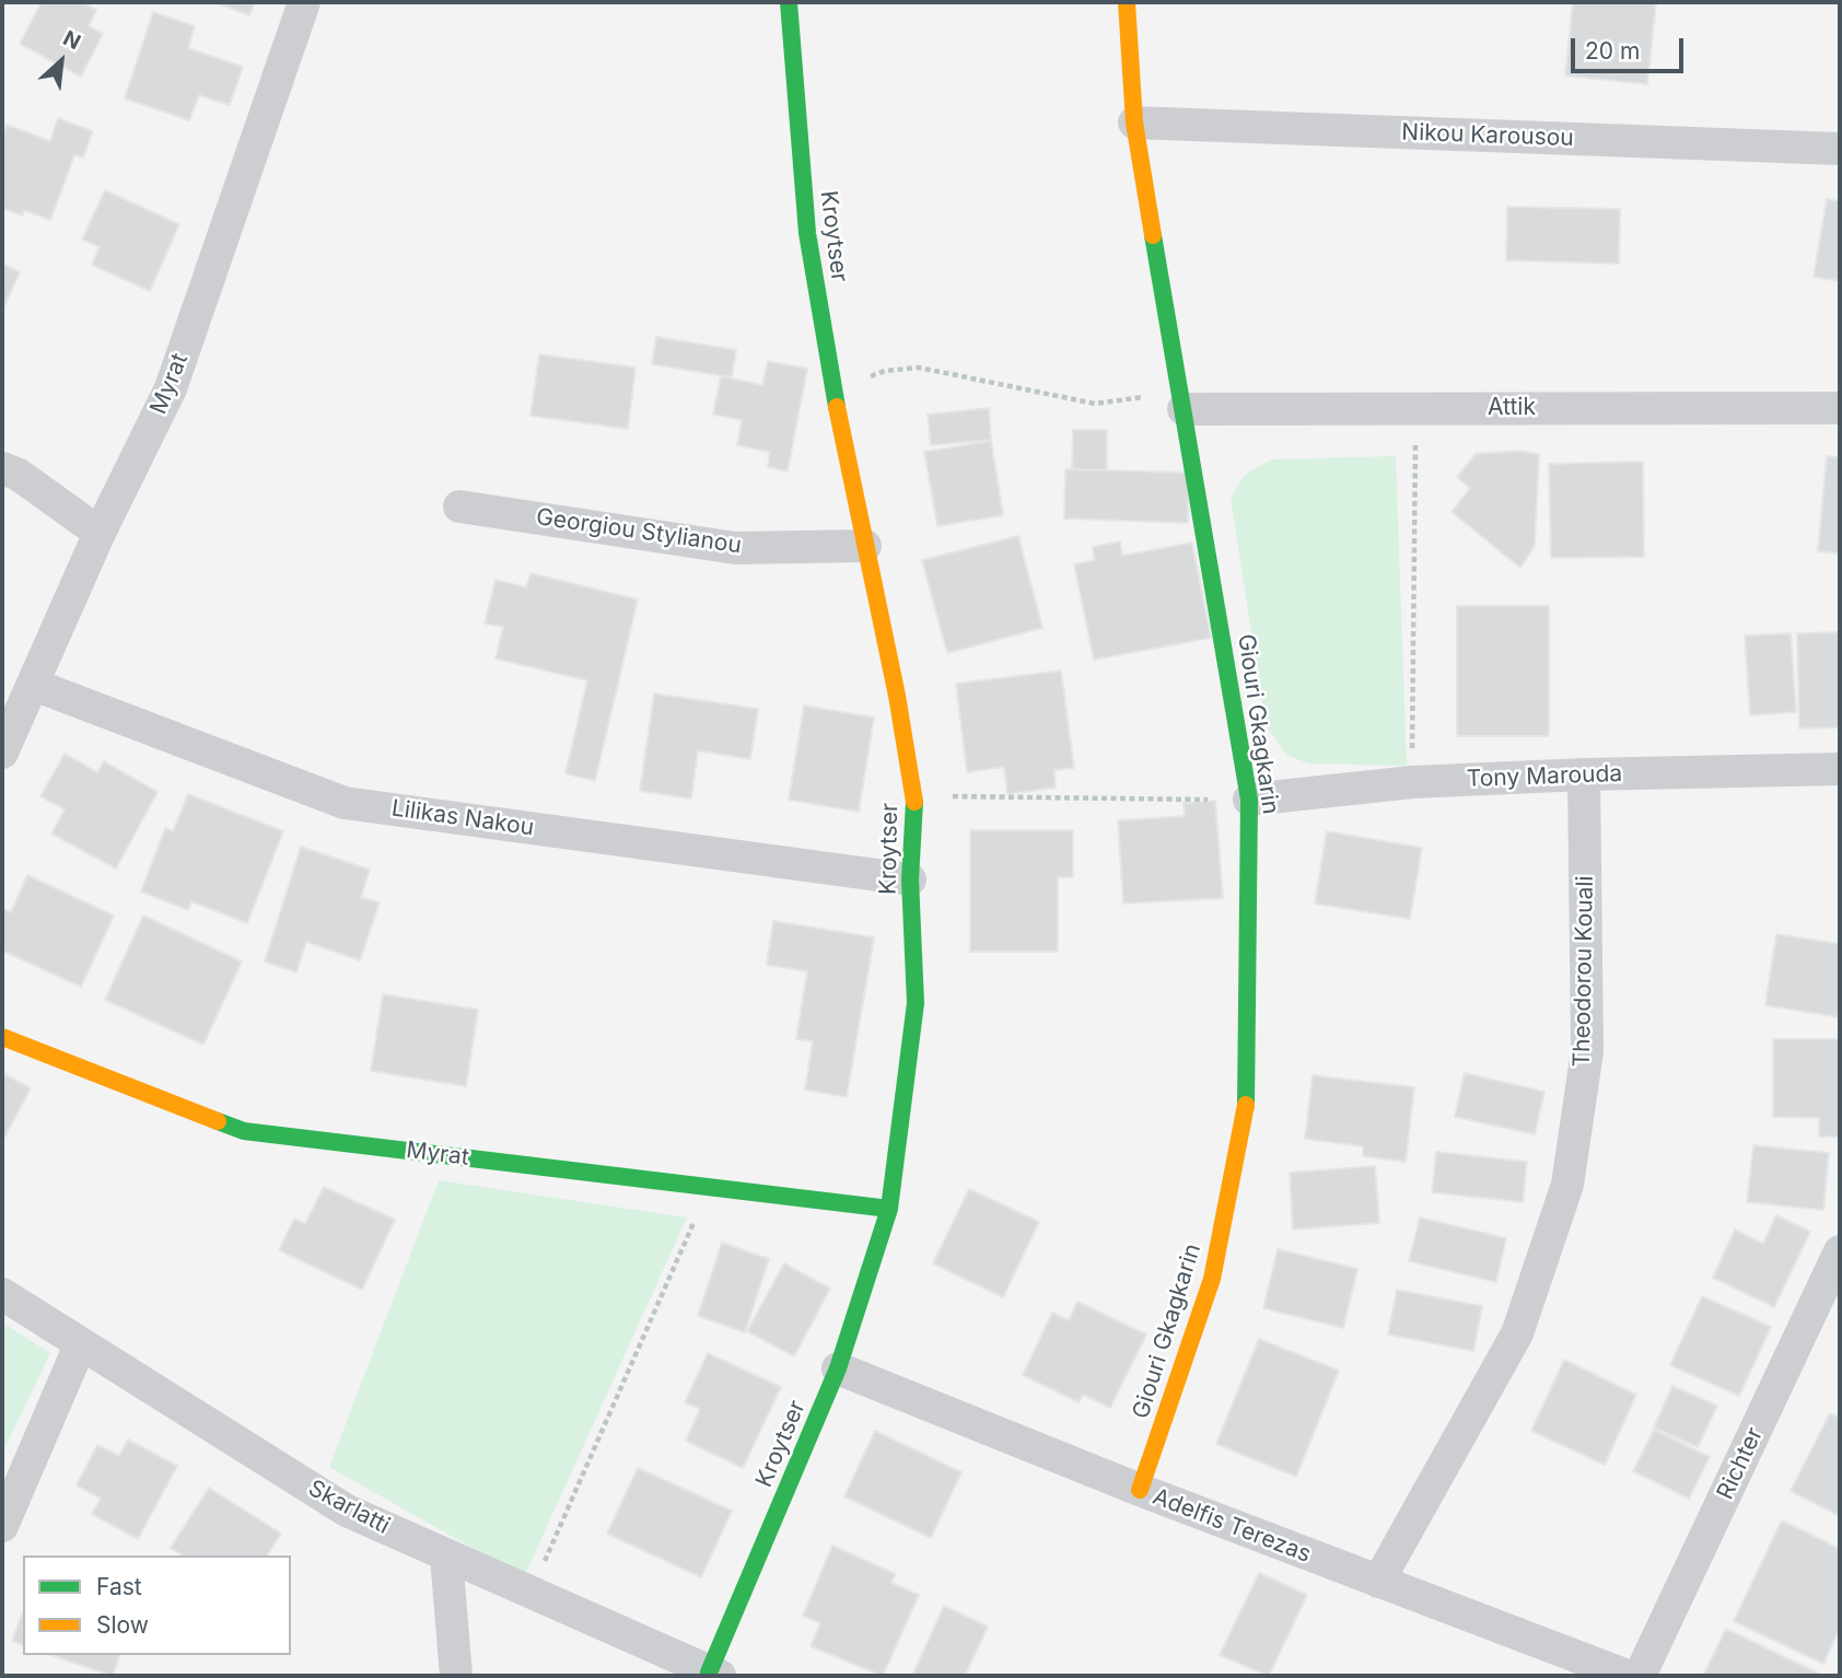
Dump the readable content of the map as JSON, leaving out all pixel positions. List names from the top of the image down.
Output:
{
  "streets": {
    "street": [
      "Nikou Karousou",
      "Kroytser",
      "Myrat",
      "Attik",
      "Georgiou Stylianou",
      "Giouri Gkagkarin",
      "Tony Marouda",
      "Lilikas Nakou",
      "Theodorou Kouali",
      "Richter",
      "Skarlatti",
      "Adelfis Terezas"
    ]
  },
  "crossings": [
    ["Nikou Karousou", "Giouri Gkagkarin"],
    ["Kroytser", "Myrat"],
    ["Kroytser", "Georgiou Stylianou"],
    ["Kroytser", "Lilikas Nakou"],
    ["Kroytser", "Skarlatti"],
    ["Kroytser", "Adelfis Terezas"],
    ["Myrat", "Lilikas Nakou"],
    ["Attik", "Giouri Gkagkarin"],
    ["Giouri Gkagkarin", "Tony Marouda"],
    ["Giouri Gkagkarin", "Adelfis Terezas"],
    ["Tony Marouda", "Theodorou Kouali"],
    ["Theodorou Kouali", "Adelfis Terezas"]
  ],
  "legend": ["Fast", "Slow"],
  "scale_bar": "20 m",
  "north": "top right"
}
